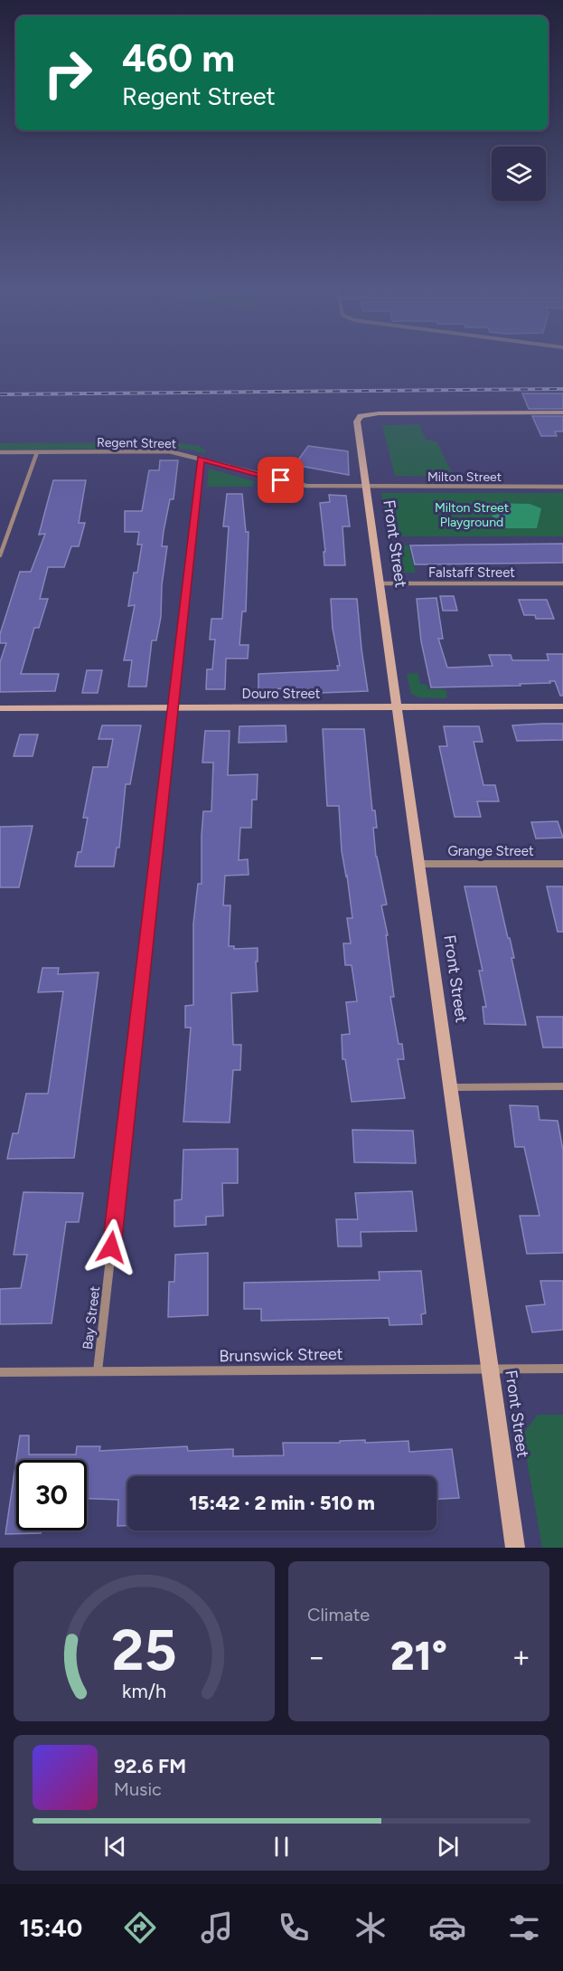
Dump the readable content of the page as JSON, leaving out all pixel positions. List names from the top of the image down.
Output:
{
  "streets": {
    "street": [
      "Regent Street",
      "Milton Street",
      "Front Street",
      "Falstaff Street",
      "Douro Street",
      "Grange Street",
      "Bay Street",
      "Brunswick Street"
    ]
  },
  "crossings": [
    ["Regent Street", "Milton Street"],
    ["Regent Street", "Front Street"],
    ["Regent Street", "Bay Street"],
    ["Milton Street", "Front Street"],
    ["Front Street", "Falstaff Street"],
    ["Front Street", "Douro Street"],
    ["Front Street", "Grange Street"],
    ["Front Street", "Brunswick Street"],
    ["Douro Street", "Bay Street"],
    ["Bay Street", "Brunswick Street"]
  ],
  "parks": ["Milton Street Playground"],
  "page": {
    "turn": ["460 m", "Regent Street"],
    "limit": "30",
    "trip": "15:42 · 2 min · 510 m",
    "tile": "Climate",
    "heat": ["−", "21°", "+"],
    "song": ["92.6 FM", "Music"],
    "tabs": "15:40",
    "gauge": ["25", "km/h"]
  }
}
